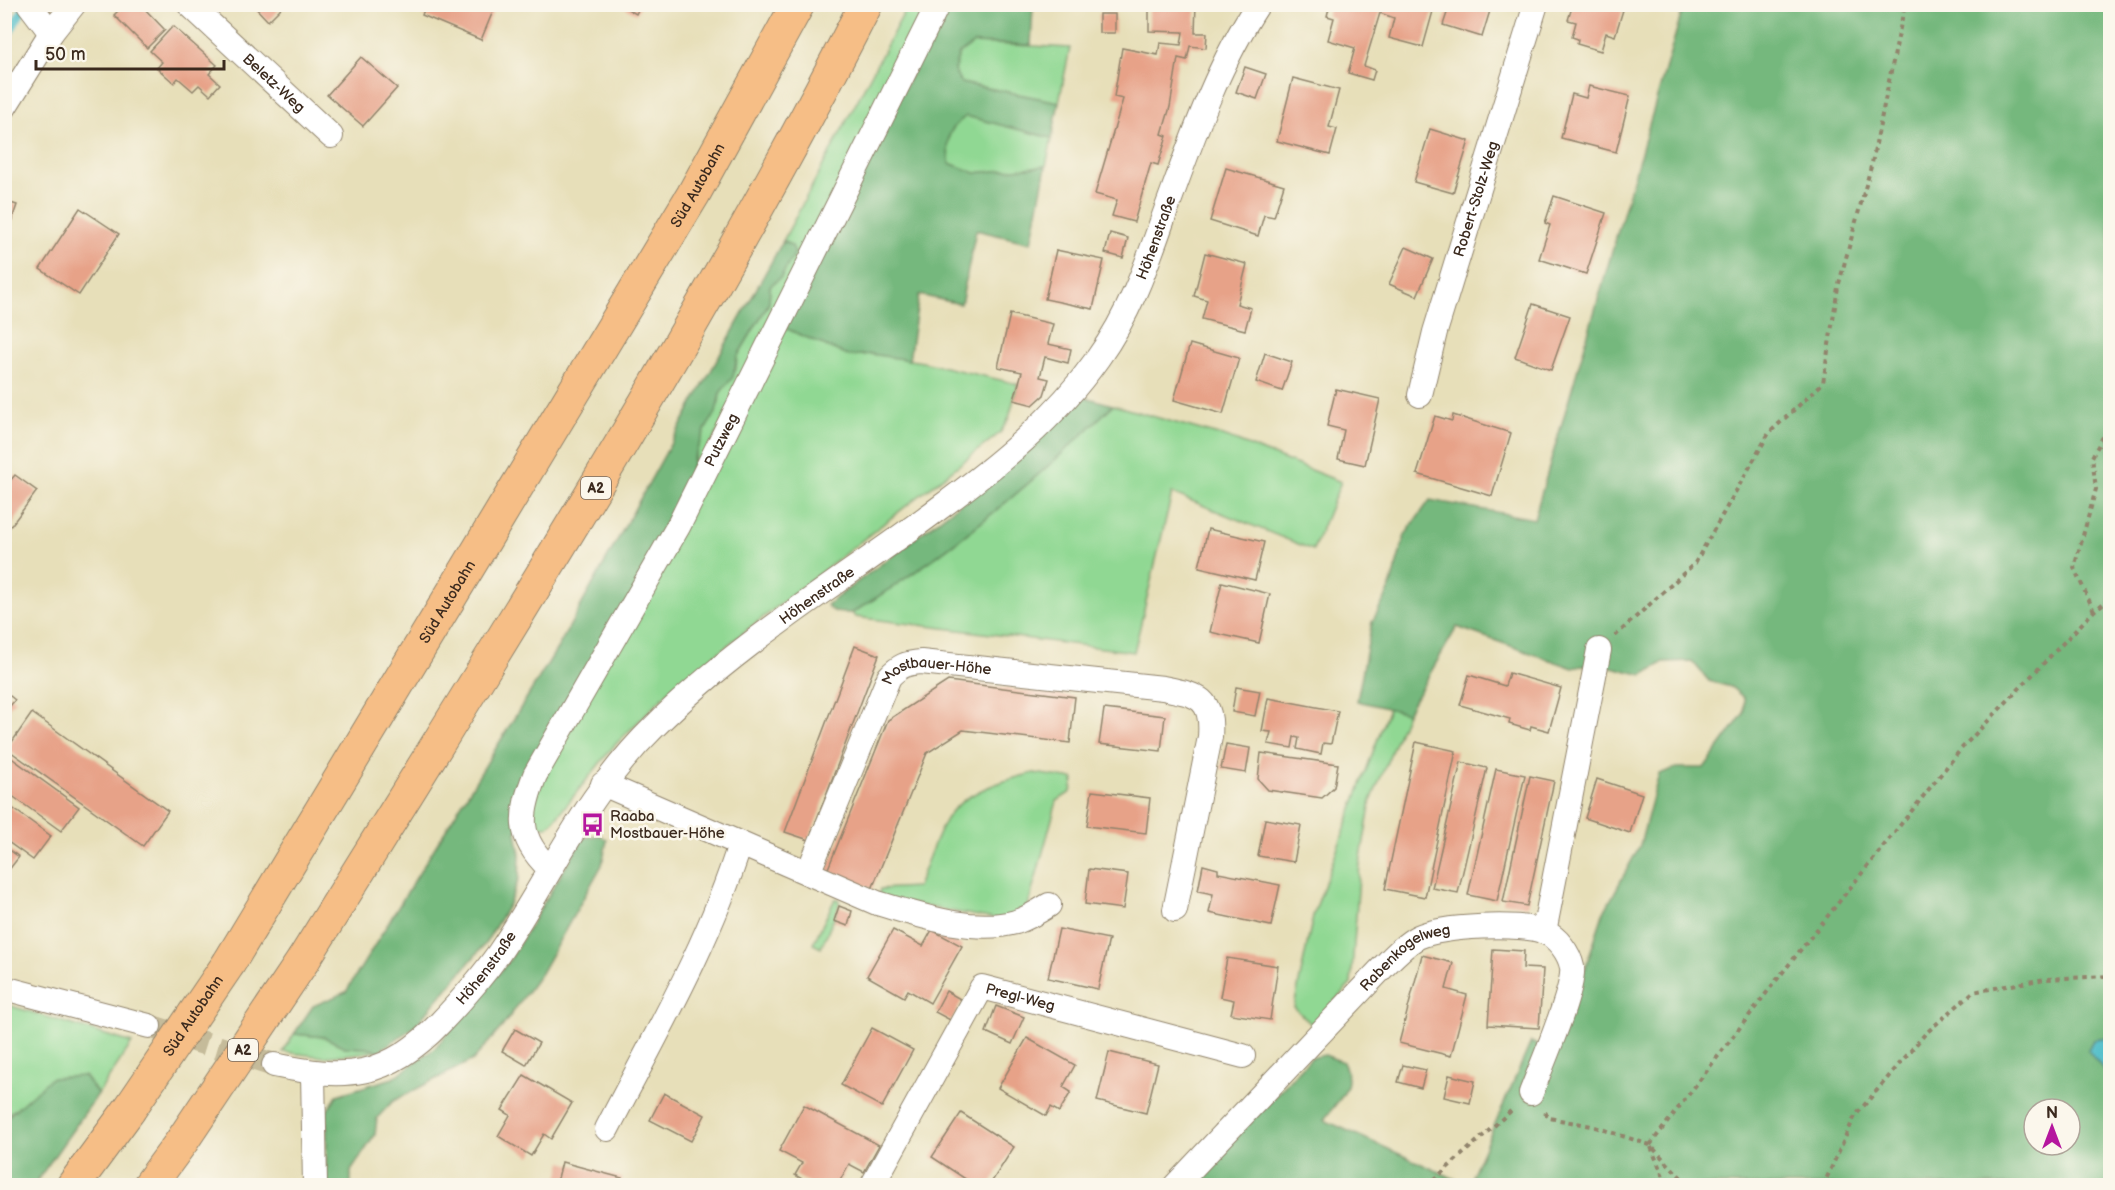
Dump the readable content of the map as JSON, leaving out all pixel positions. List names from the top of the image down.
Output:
{
  "streets": {
    "highway": ["Süd Autobahn", "A2"],
    "street": [
      "Beletz-Weg",
      "Robert-Stolz-Weg",
      "Höhenstraße",
      "Putzweg",
      "Mostbauer-Höhe",
      "Rabenkogelweg",
      "Pregl-Weg"
    ]
  },
  "crossings": [
    ["Höhenstraße", "Putzweg"]
  ],
  "places": {
    "bus stop": ["Raaba Mostbauer-Höhe"]
  },
  "scale_bar": "50 m",
  "north": "top"
}
